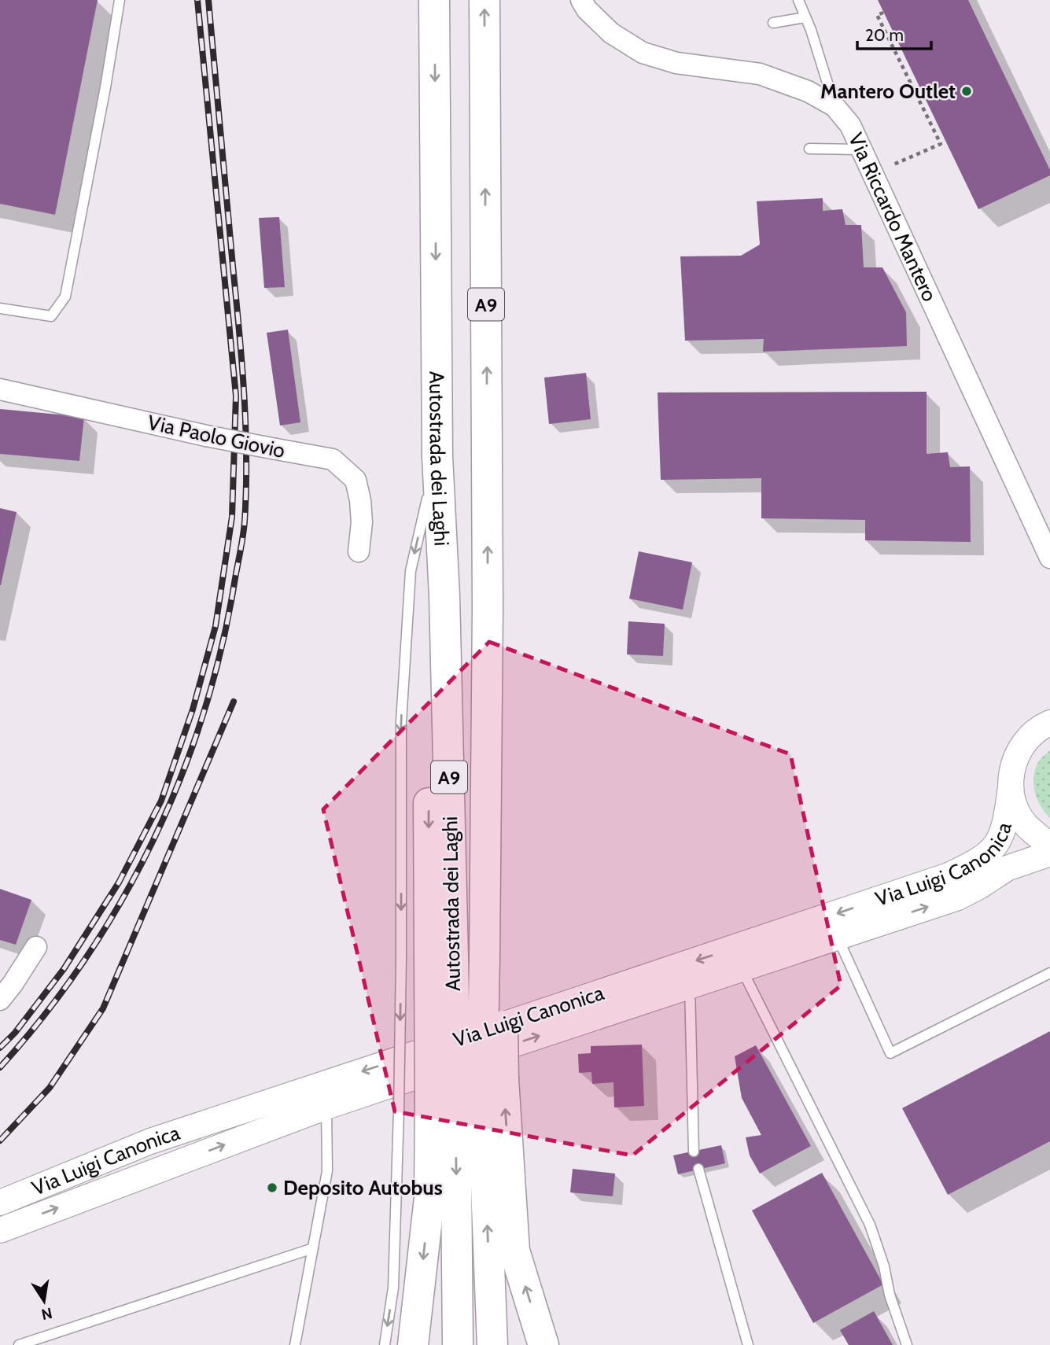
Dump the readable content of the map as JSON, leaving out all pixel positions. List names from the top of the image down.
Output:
{
  "streets": {
    "highway": ["A9", "Autostrada dei Laghi"],
    "street": ["Via Riccardo Mantero", "Via Paolo Giovio", "Via Luigi Canonica"]
  },
  "places": ["Mantero Outlet", "Deposito Autobus"],
  "scale_bar": "20 m",
  "north": "bottom"
}
